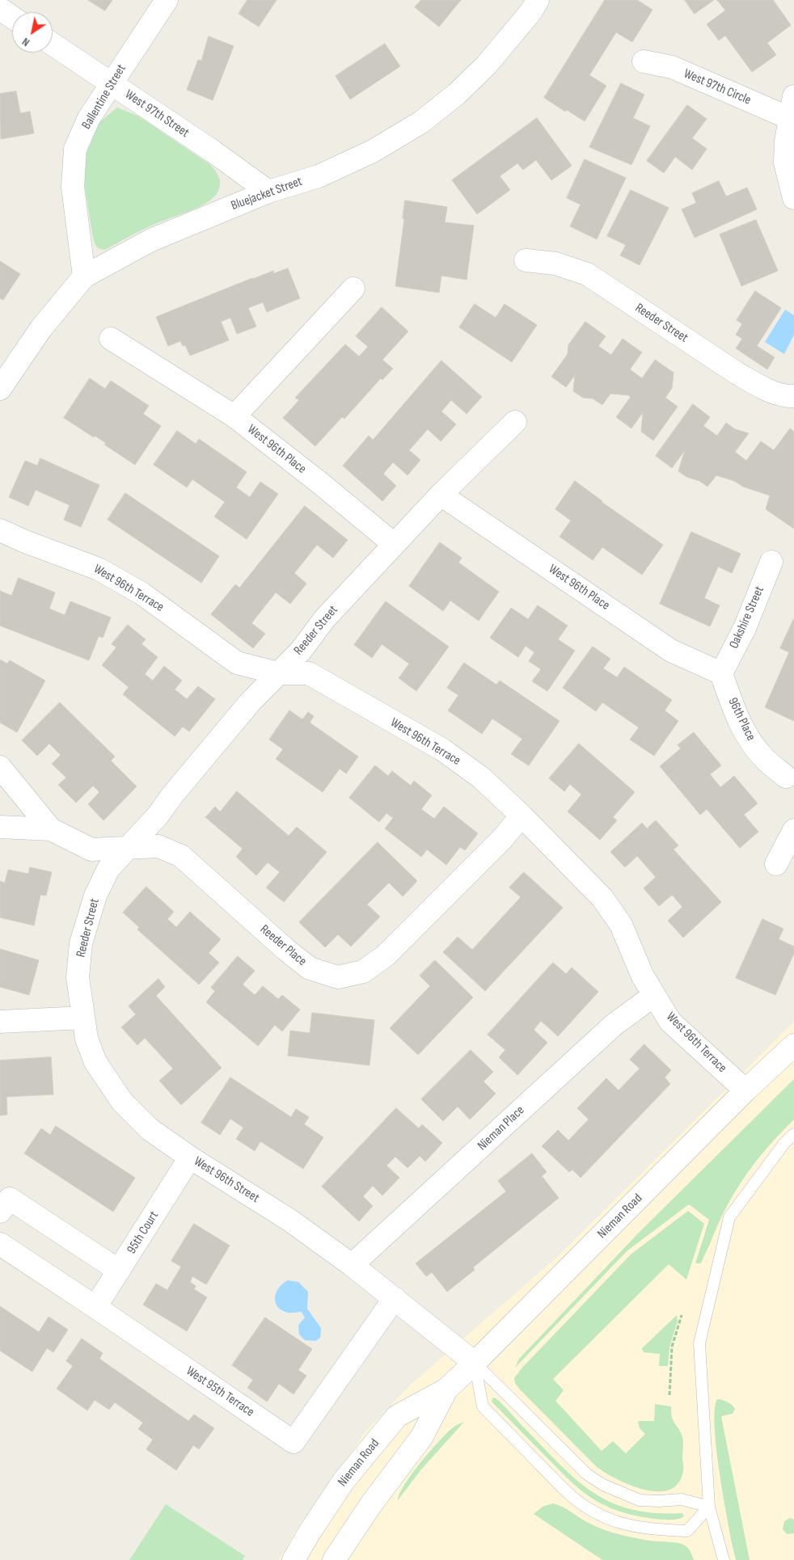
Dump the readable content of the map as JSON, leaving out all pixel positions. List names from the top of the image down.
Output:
{
  "streets": {
    "street": [
      "West 97th Circle",
      "Ballentine Street",
      "West 97th Street",
      "Bluejacket Street",
      "Reeder Street",
      "West 96th Place",
      "West 96th Terrace",
      "Oakshire Street",
      "96th Place",
      "Reeder Place",
      "Nieman Place",
      "West 96th Street",
      "Nieman Road",
      "95th Court",
      "West 95th Terrace"
    ]
  },
  "crossings": [
    ["Ballentine Street", "West 97th Street"],
    ["Ballentine Street", "Bluejacket Street"],
    ["West 97th Street", "Bluejacket Street"],
    ["Reeder Street", "West 96th Place"],
    ["Reeder Street", "West 96th Terrace"],
    ["Reeder Street", "Reeder Place"],
    ["Reeder Street", "West 96th Street"],
    ["West 96th Place", "Oakshire Street"],
    ["West 96th Place", "96th Place"],
    ["West 96th Terrace", "Reeder Place"],
    ["West 96th Terrace", "Nieman Place"],
    ["West 96th Terrace", "Nieman Road"],
    ["Oakshire Street", "96th Place"],
    ["Nieman Place", "West 96th Street"],
    ["West 96th Street", "Nieman Road"],
    ["West 96th Street", "95th Court"],
    ["West 96th Street", "West 95th Terrace"],
    ["95th Court", "West 95th Terrace"]
  ],
  "north": "bottom left"
}
